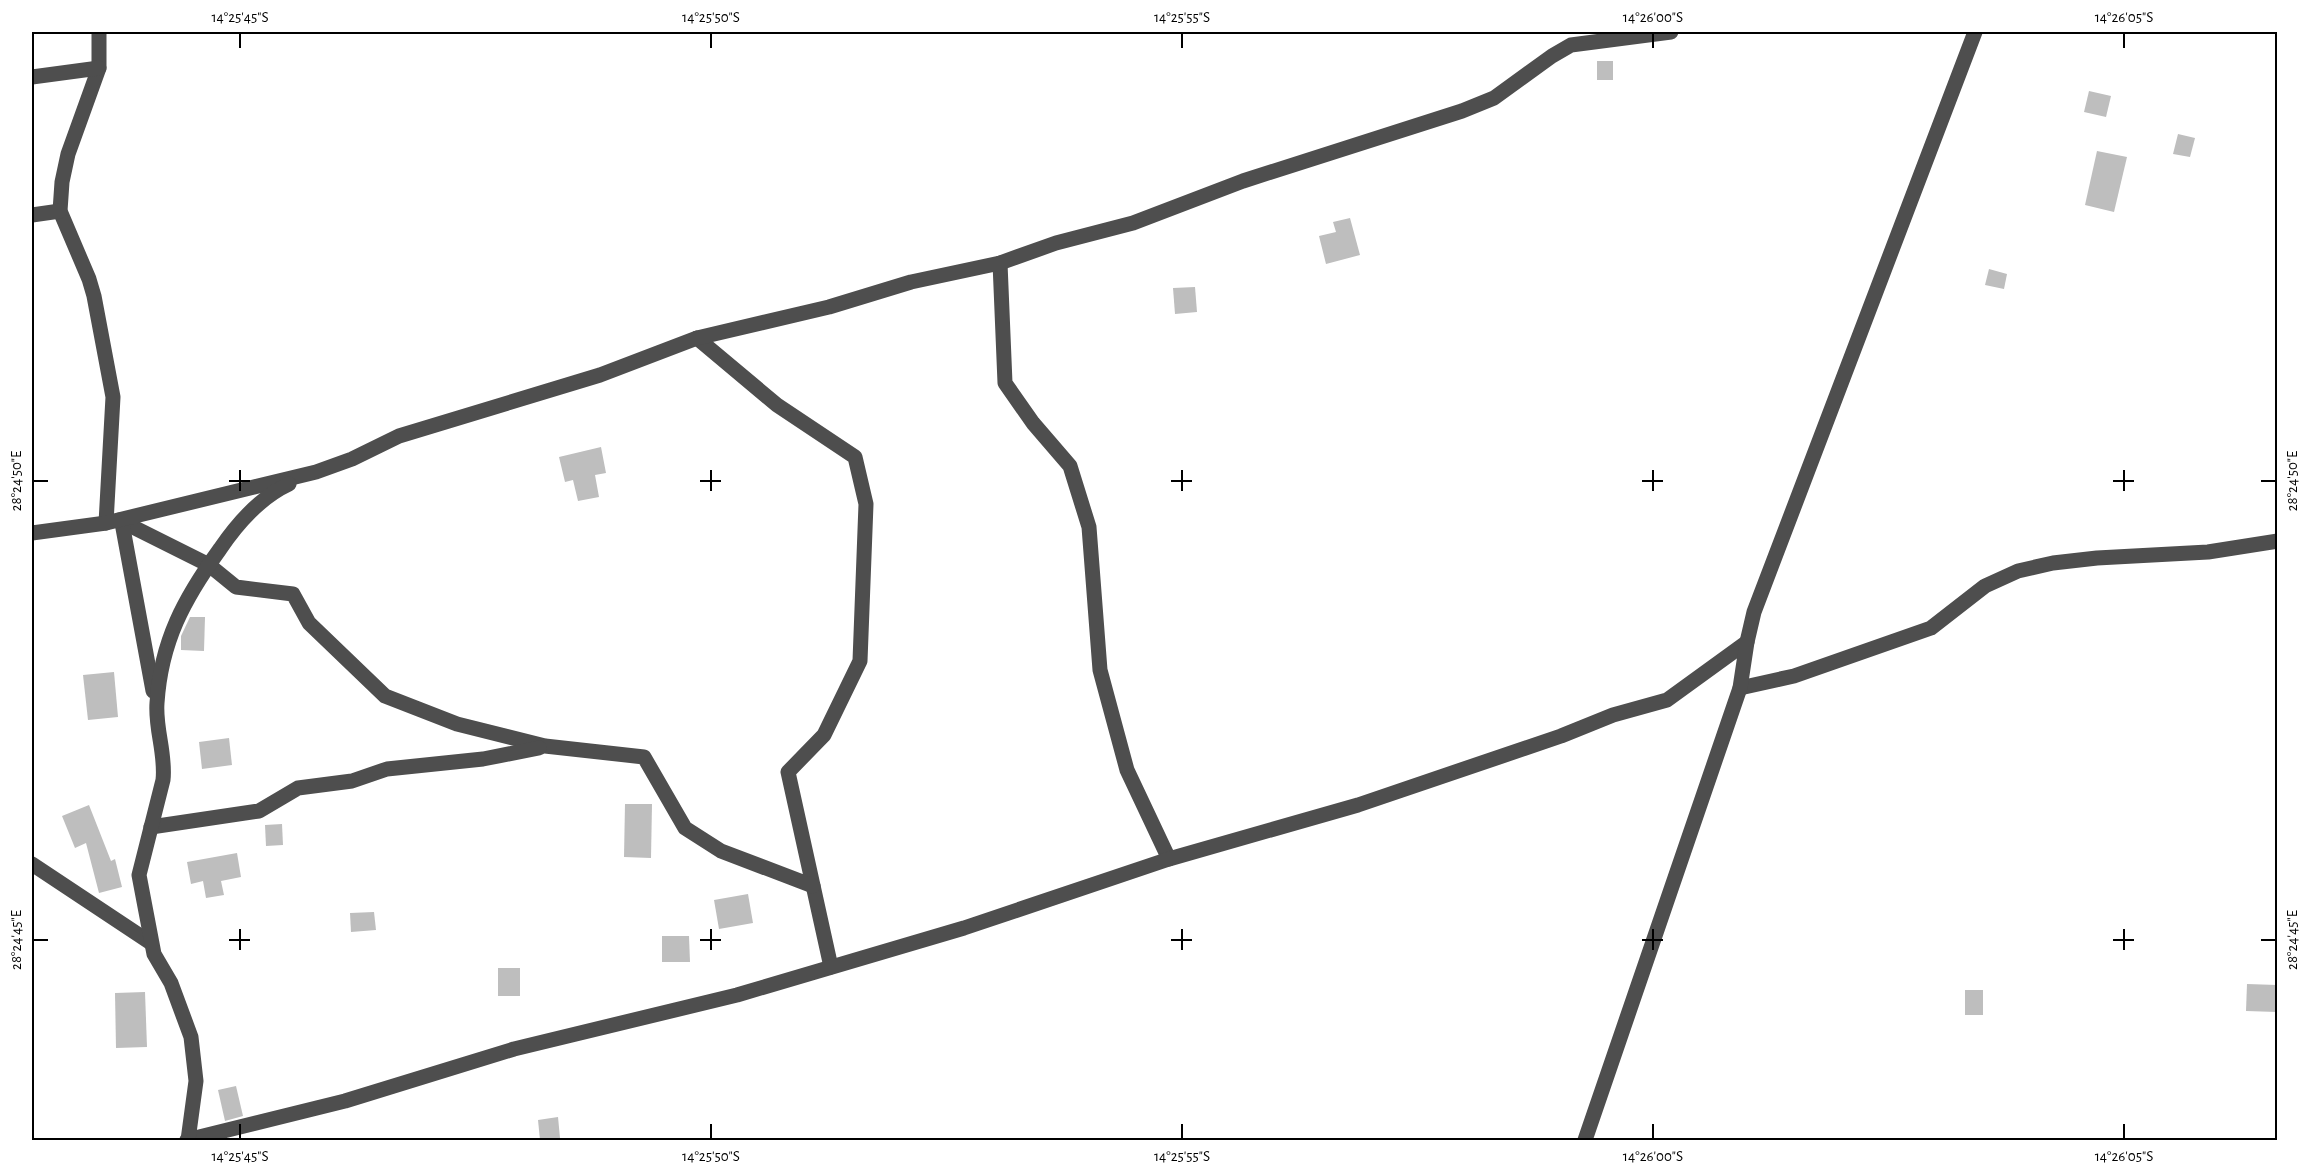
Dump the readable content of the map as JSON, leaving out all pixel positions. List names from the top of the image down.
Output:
{
  "coordinates": [
    "14°25'45\"S",
    "14°25'50\"S",
    "14°25'55\"S",
    "14°26'00\"S",
    "14°26'05\"S",
    "28°24'50\"E",
    "28°24'45\"E"
  ]
}
